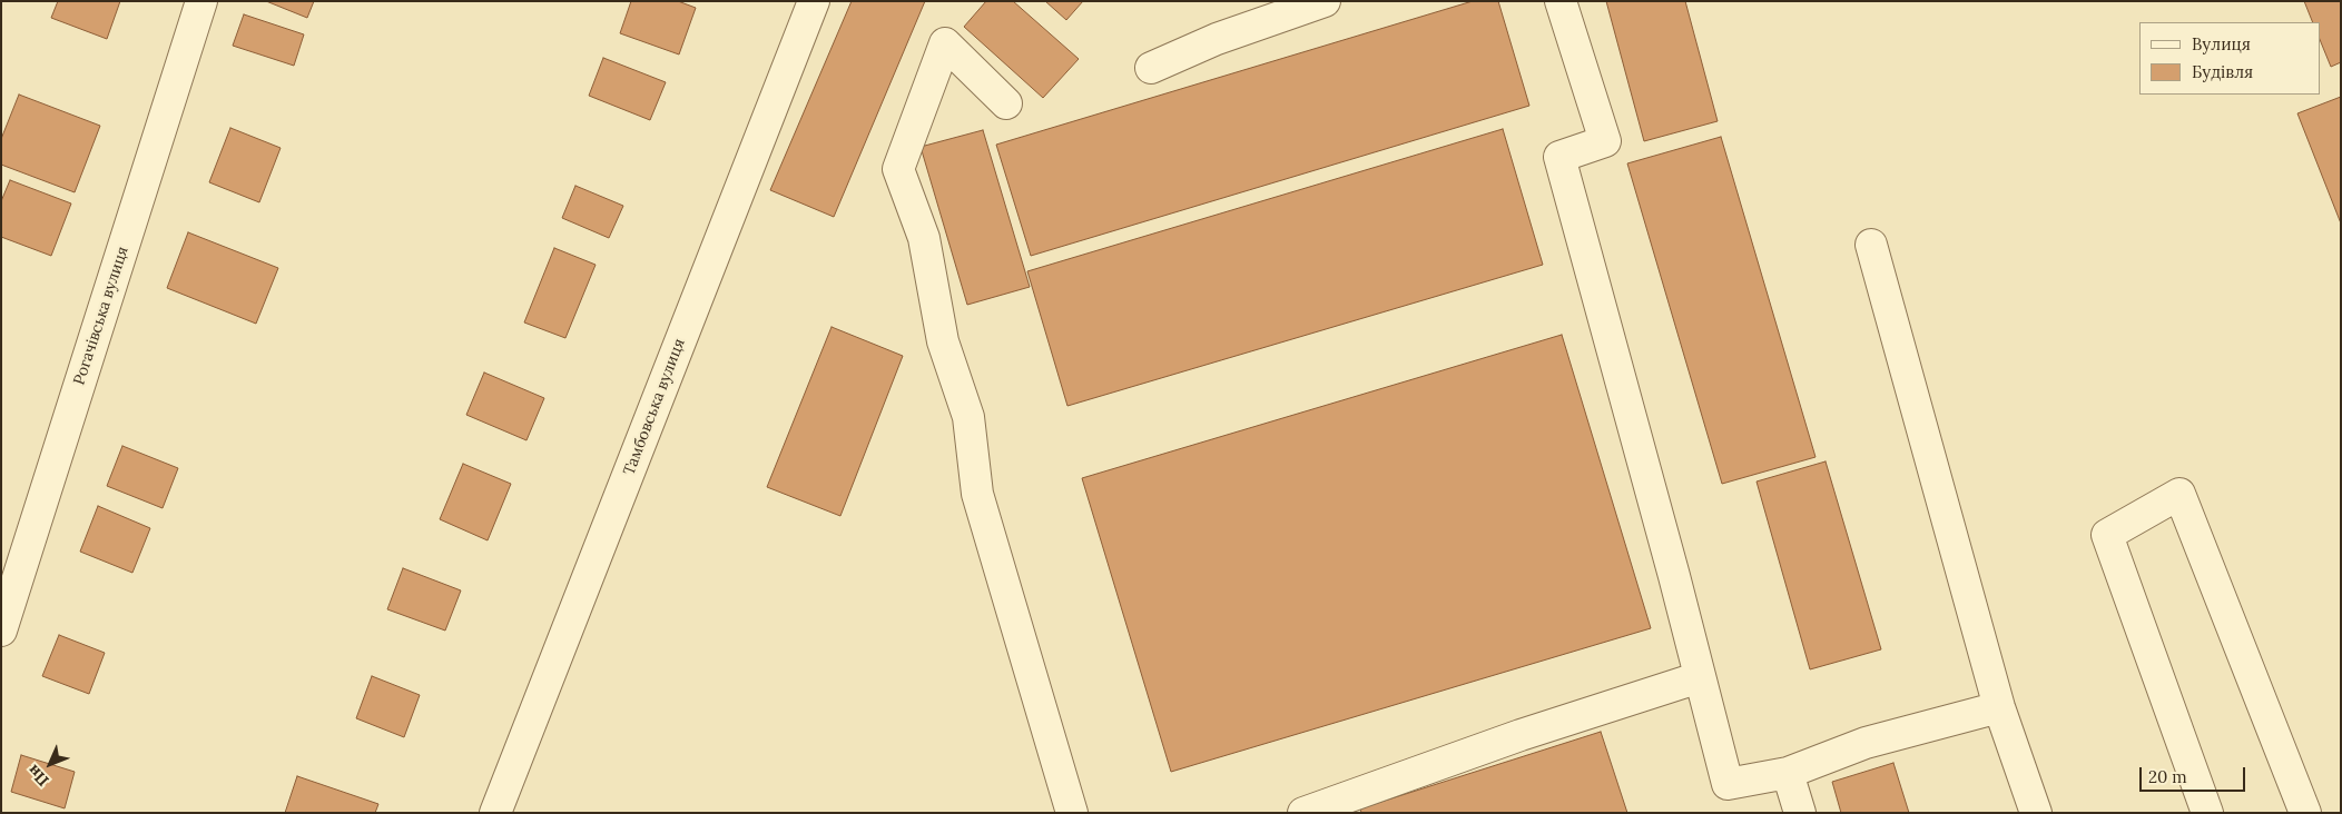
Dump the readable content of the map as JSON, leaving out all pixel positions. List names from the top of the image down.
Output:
{
  "streets": {
    "street": ["Рогачівська вулиця", "Тамбовська вулиця"]
  },
  "legend": ["Вулиця", "Будівля"],
  "scale_bar": "20 m",
  "north": "bottom left"
}
